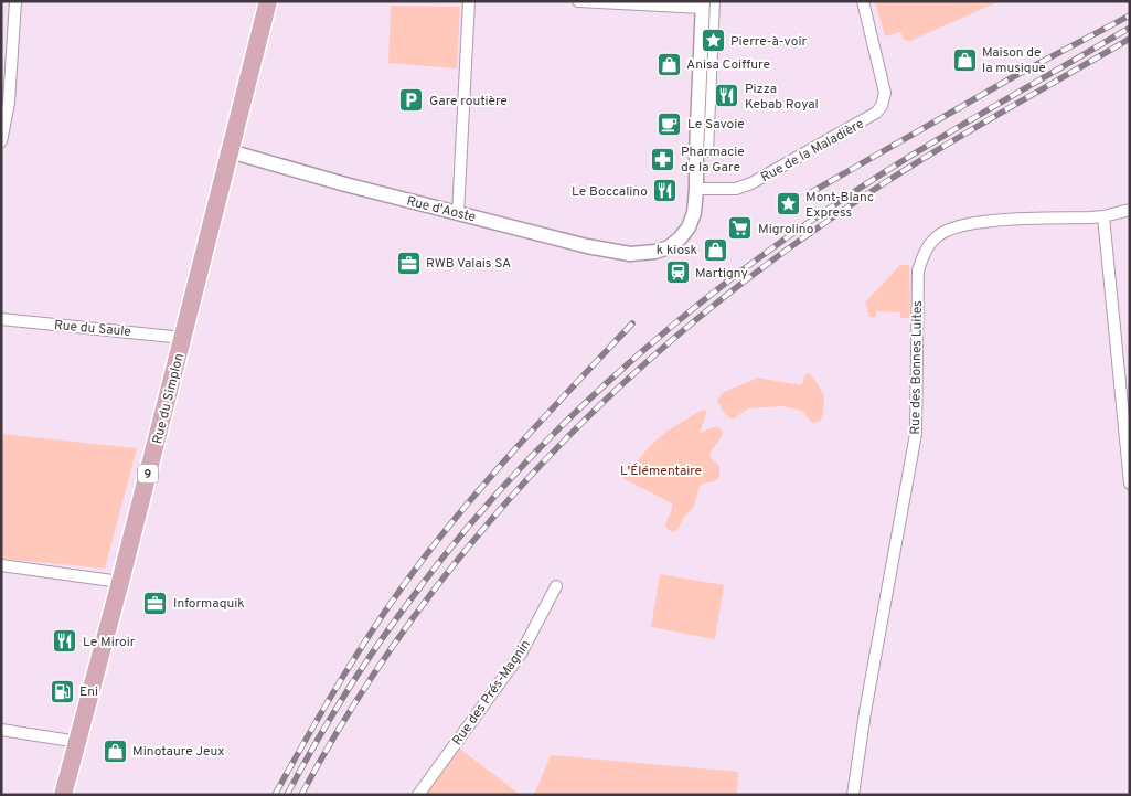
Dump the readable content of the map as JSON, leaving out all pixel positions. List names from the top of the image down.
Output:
{
  "streets": {
    "main road": ["Rue du Simplon", "9"],
    "street": [
      "Rue de la Maladière",
      "Rue d'Aoste",
      "Rue du Saule",
      "Rue des Bonnes Luites",
      "Rue des Prés-Magnin"
    ]
  },
  "crossings": [
    ["Rue de la Maladière", "Rue d'Aoste"],
    ["Rue d'Aoste", "Rue du Simplon"],
    ["Rue du Saule", "Rue du Simplon"]
  ],
  "parks": ["L'Élémentaire"],
  "places": {
    "place": ["Pierre-à-voir", "Mont-Blanc Express"],
    "shop": [
      "Maison de la musique",
      "Anisa Coiffure",
      "k kiosk",
      "Minotaure Jeux"
    ],
    "restaurant": ["Pizza Kebab Royal", "Le Boccalino", "Le Miroir"],
    "parking": ["Gare routière"],
    "cafe": ["Le Savoie"],
    "pharmacy": ["Pharmacie de la Gare"],
    "supermarket": ["Migrolino"],
    "office": ["RWB Valais SA", "Informaquik"],
    "station": ["Martigny"],
    "fuel station": ["Eni"]
  }
}
